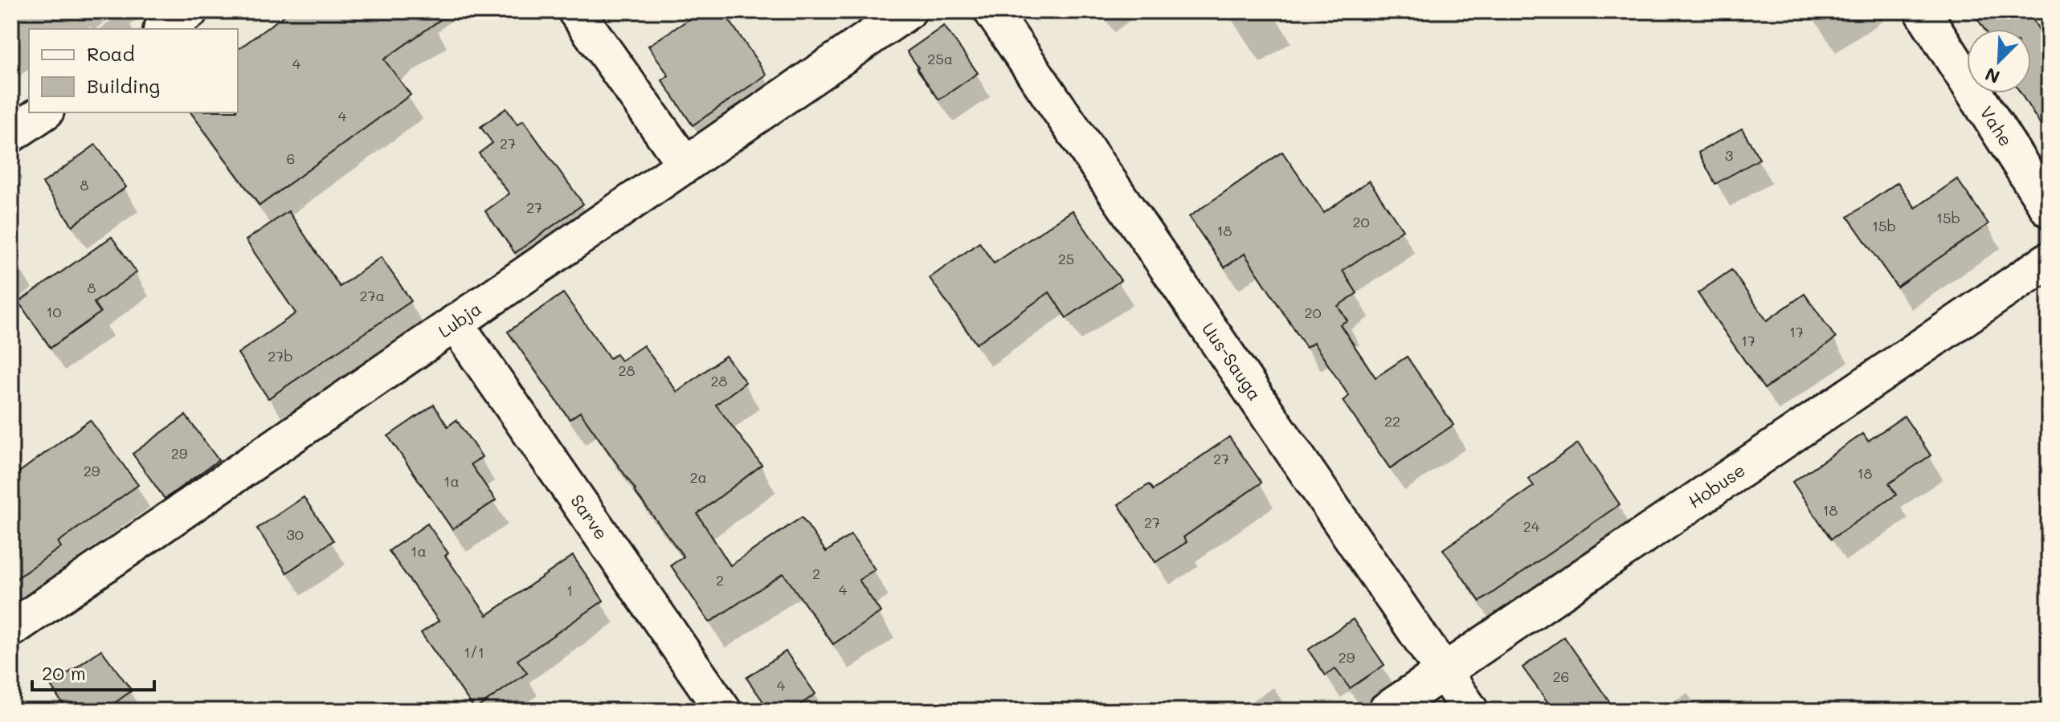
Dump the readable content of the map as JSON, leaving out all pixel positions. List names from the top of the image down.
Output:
{
  "streets": {
    "street": [
      "Vahe",
      "Lubja",
      "Uus-Sauga",
      "Hobuse",
      "Sarve"
    ]
  },
  "crossings": [
    ["Lubja", "Sarve"],
    ["Uus-Sauga", "Hobuse"]
  ],
  "house_numbers": [
    "25a",
    "4",
    "4",
    "27",
    "3",
    "6",
    "8",
    "27",
    "15b",
    "20",
    "15b",
    "18",
    "25",
    "8",
    "27a",
    "10",
    "20",
    "17",
    "17",
    "27b",
    "28",
    "28",
    "22",
    "29",
    "27",
    "29",
    "18",
    "2a",
    "1a",
    "18",
    "27",
    "24",
    "30",
    "1a",
    "2",
    "2",
    "4",
    "1",
    "1/1",
    "29",
    "26",
    "4"
  ],
  "legend": ["Road", "Building"],
  "scale_bar": "20 m",
  "north": "bottom left"
}
